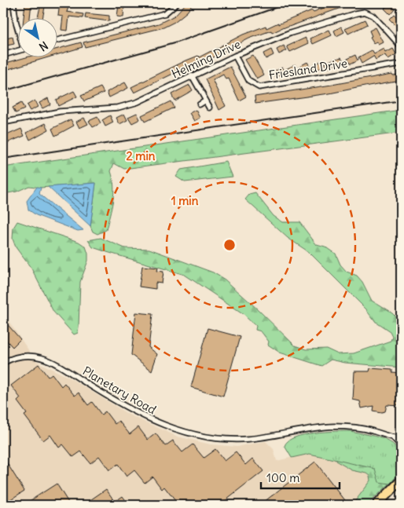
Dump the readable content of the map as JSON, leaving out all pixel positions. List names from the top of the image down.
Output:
{
  "streets": {
    "street": ["Helming Drive", "Friesland Drive", "Planetary Road"]
  },
  "crossings": [
    ["Helming Drive", "Friesland Drive"]
  ],
  "scale_bar": "100 m",
  "north": "bottom right",
  "rings": ["2 min", "1 min"]
}
